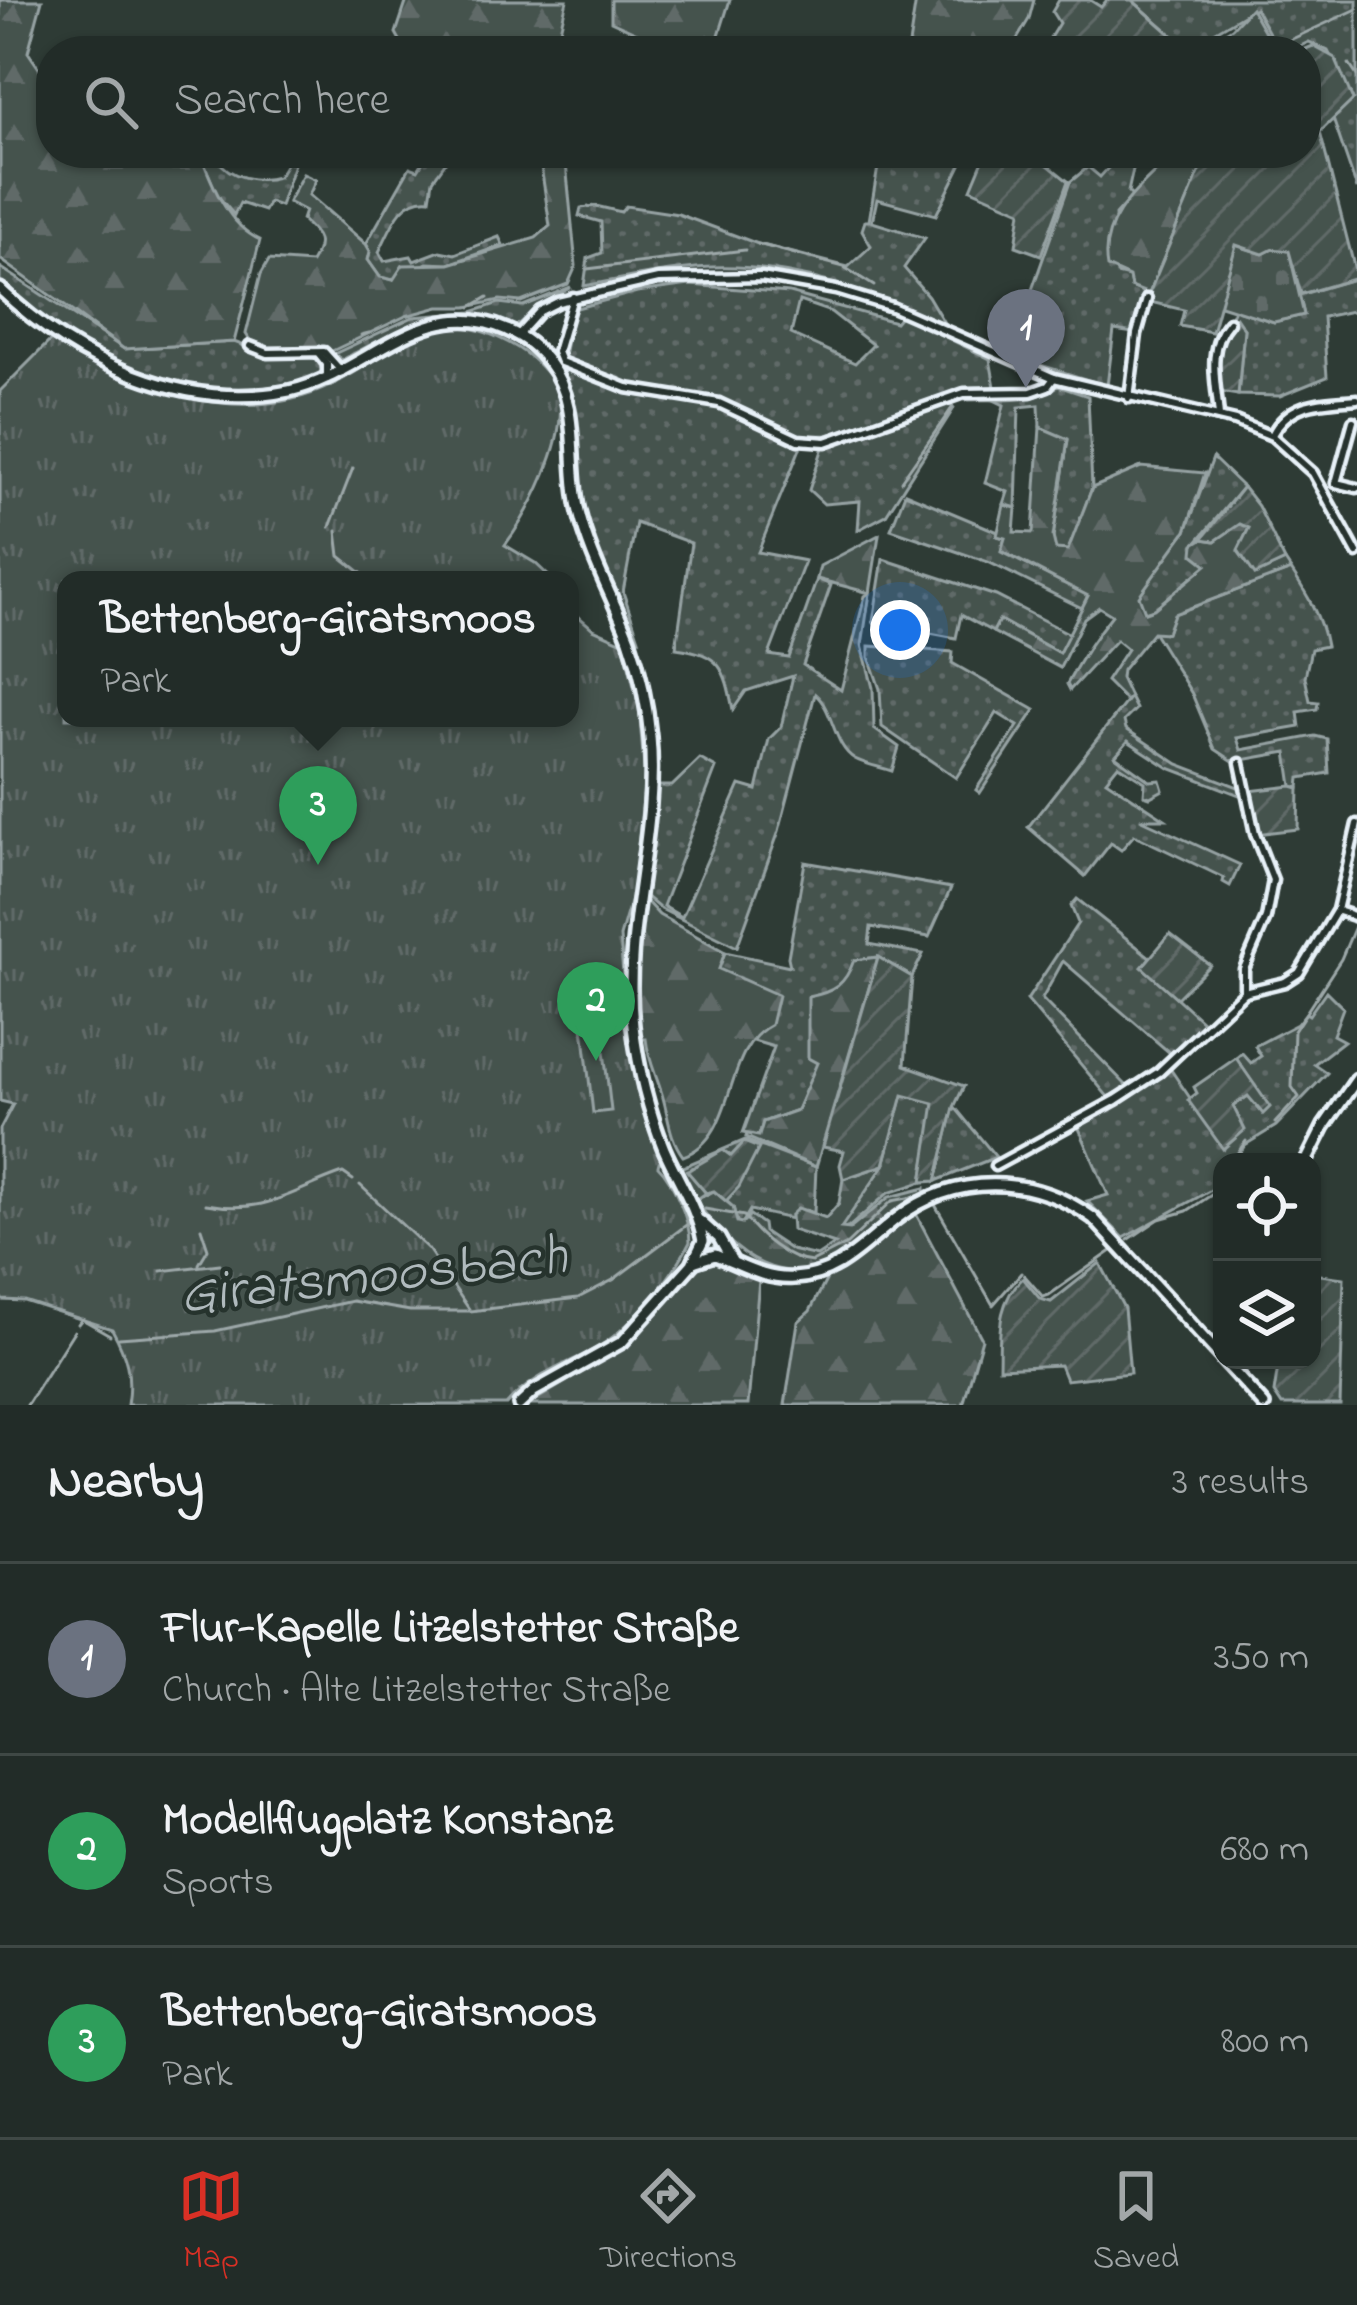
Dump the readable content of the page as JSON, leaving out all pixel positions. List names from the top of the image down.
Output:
{
  "water": ["Giratsmoosbach"],
  "page": {
    "search": "Search here",
    "pins": ["1", "3", "2"],
    "popup": ["Bettenberg-Giratsmoos", "Park"],
    "heading": ["Nearby", "3 results"],
    "list": [
      {
        "mark": "1",
        "name": "Flur-Kapelle Litzelstetter Straße",
        "note": "Church · Alte Litzelstetter Straße",
        "value": "350 m"
      },
      {
        "mark": "2",
        "name": "Modellflugplatz Konstanz",
        "note": "Sports",
        "value": "680 m"
      },
      {
        "mark": "3",
        "name": "Bettenberg-Giratsmoos",
        "note": "Park",
        "value": "800 m"
      }
    ],
    "nav": ["Map", "Directions", "Saved"]
  }
}
